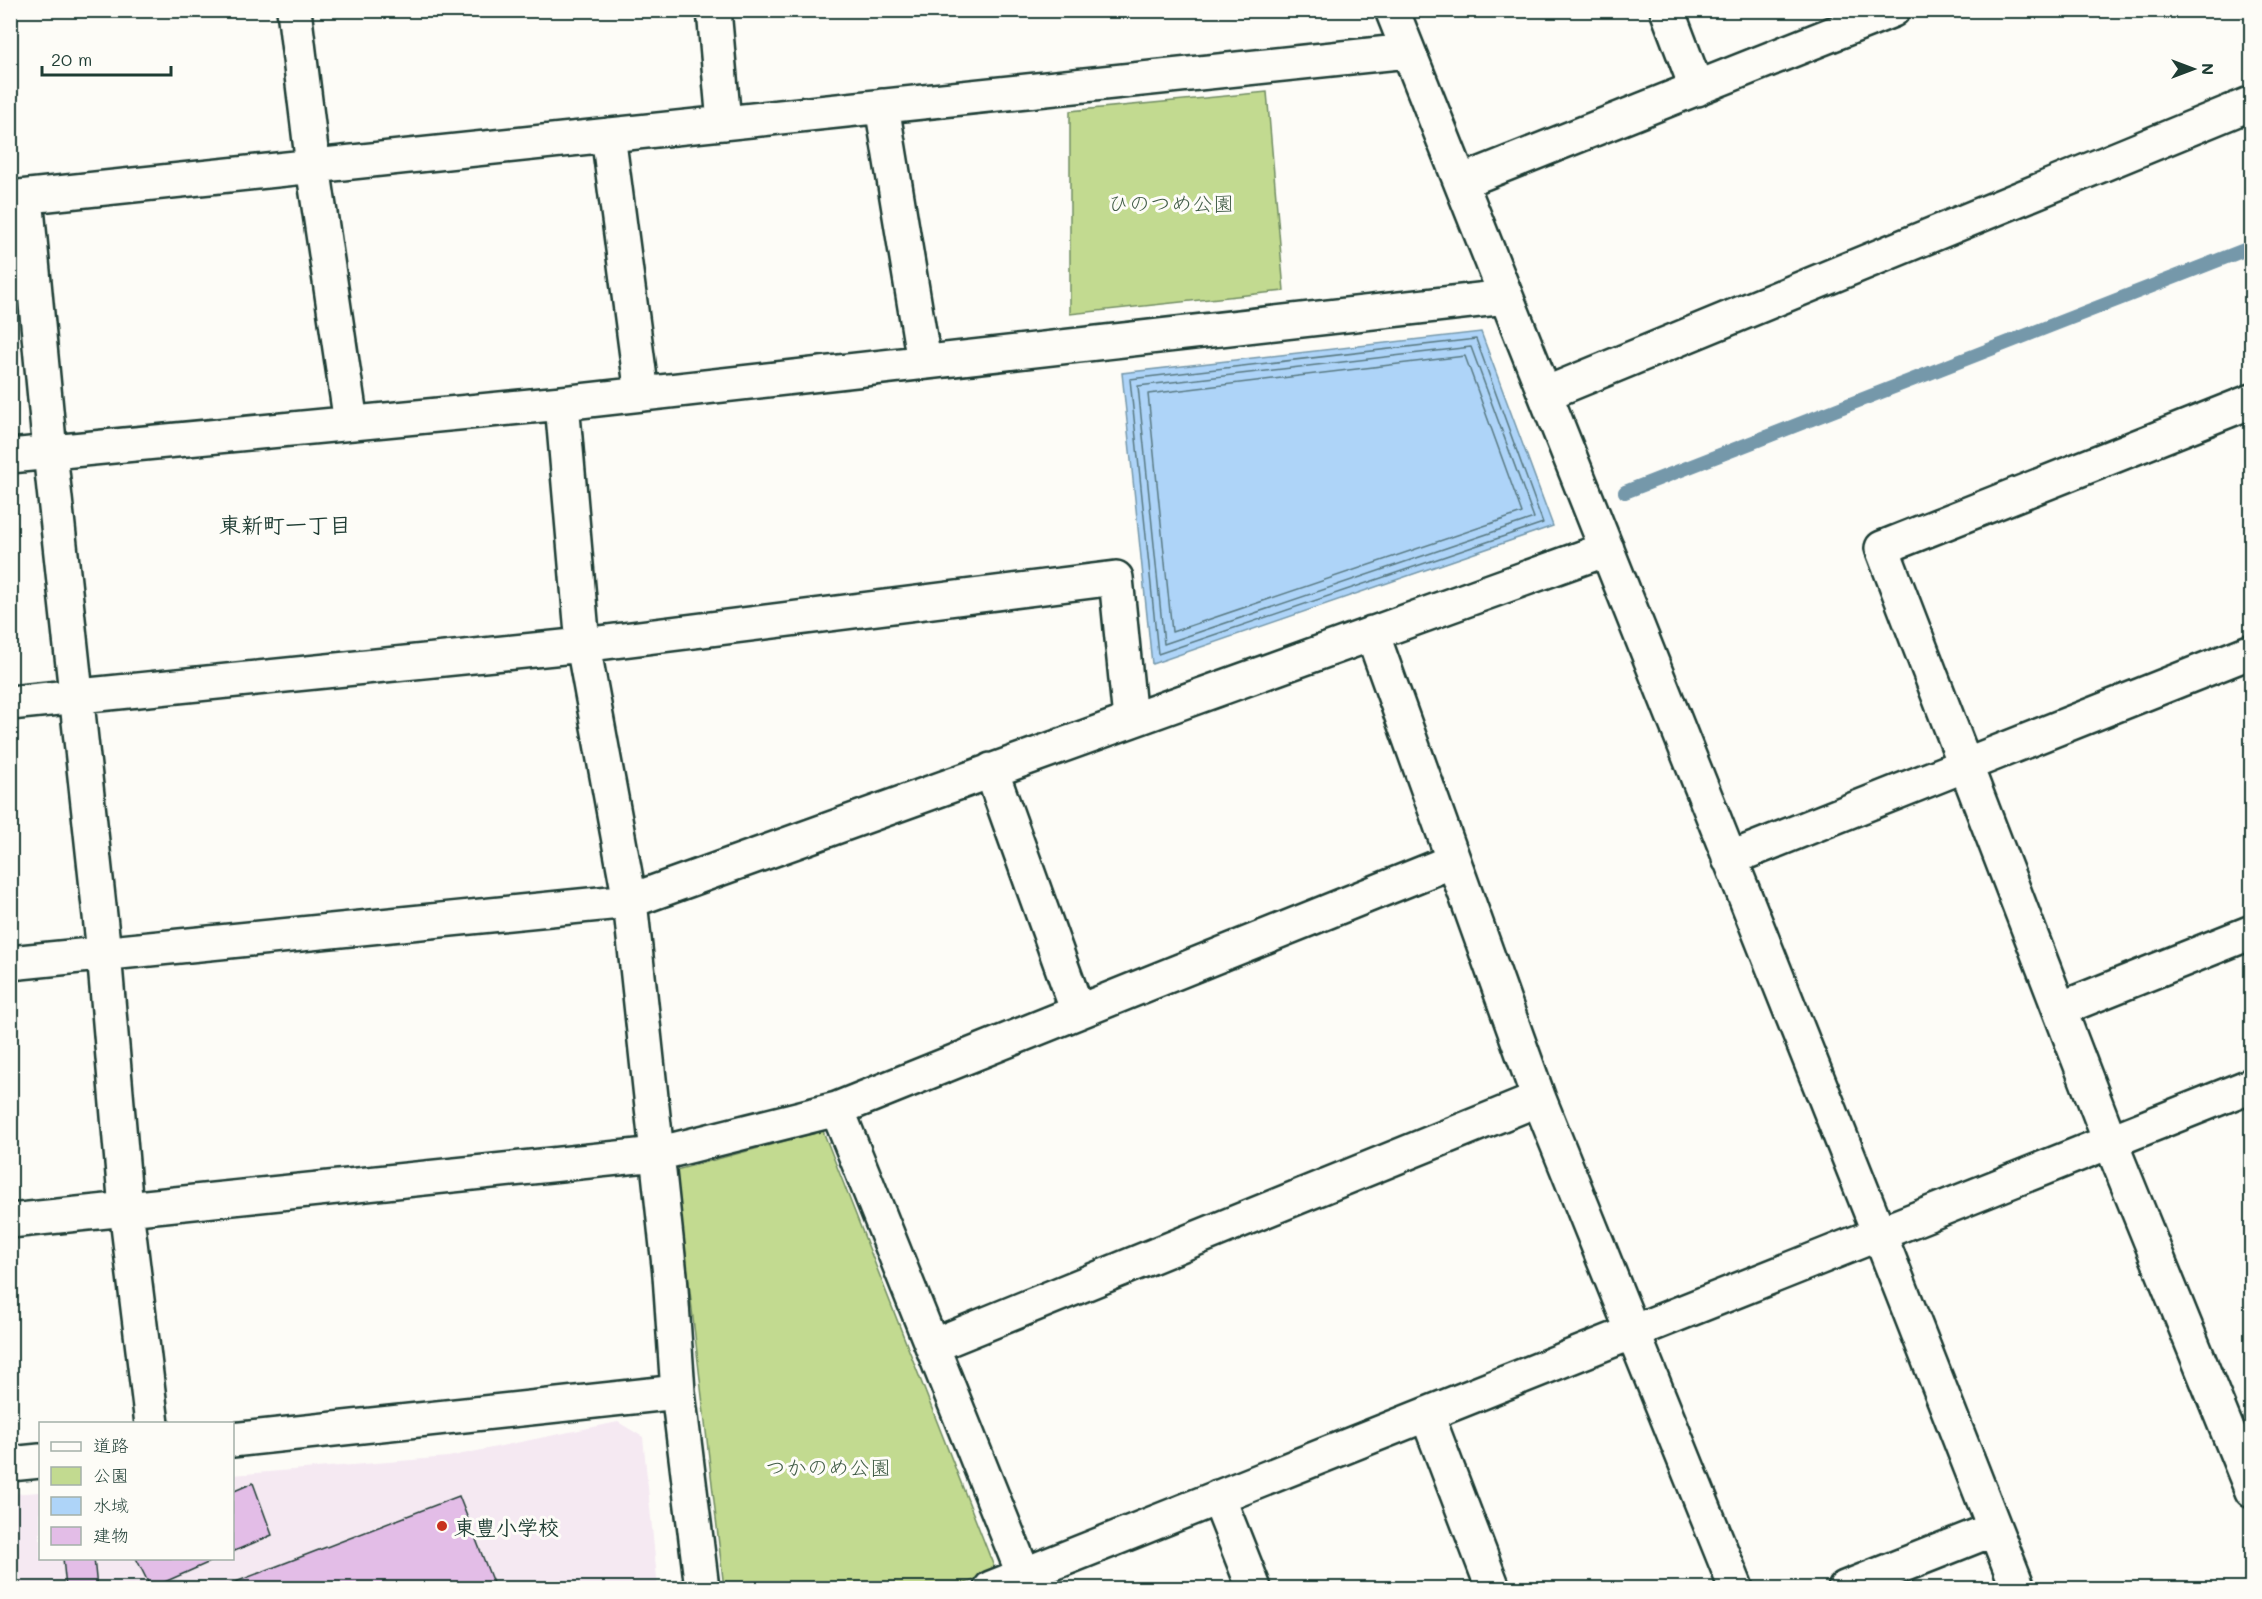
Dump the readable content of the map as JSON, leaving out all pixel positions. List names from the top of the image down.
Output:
{
  "districts": ["東新町一丁目"],
  "parks": ["ひのつめ公園", "つかのめ公園"],
  "places": ["東豊小学校"],
  "legend": [
    "道路",
    "公園",
    "水域",
    "建物"
  ],
  "scale_bar": "20 m",
  "north": "right"
}
